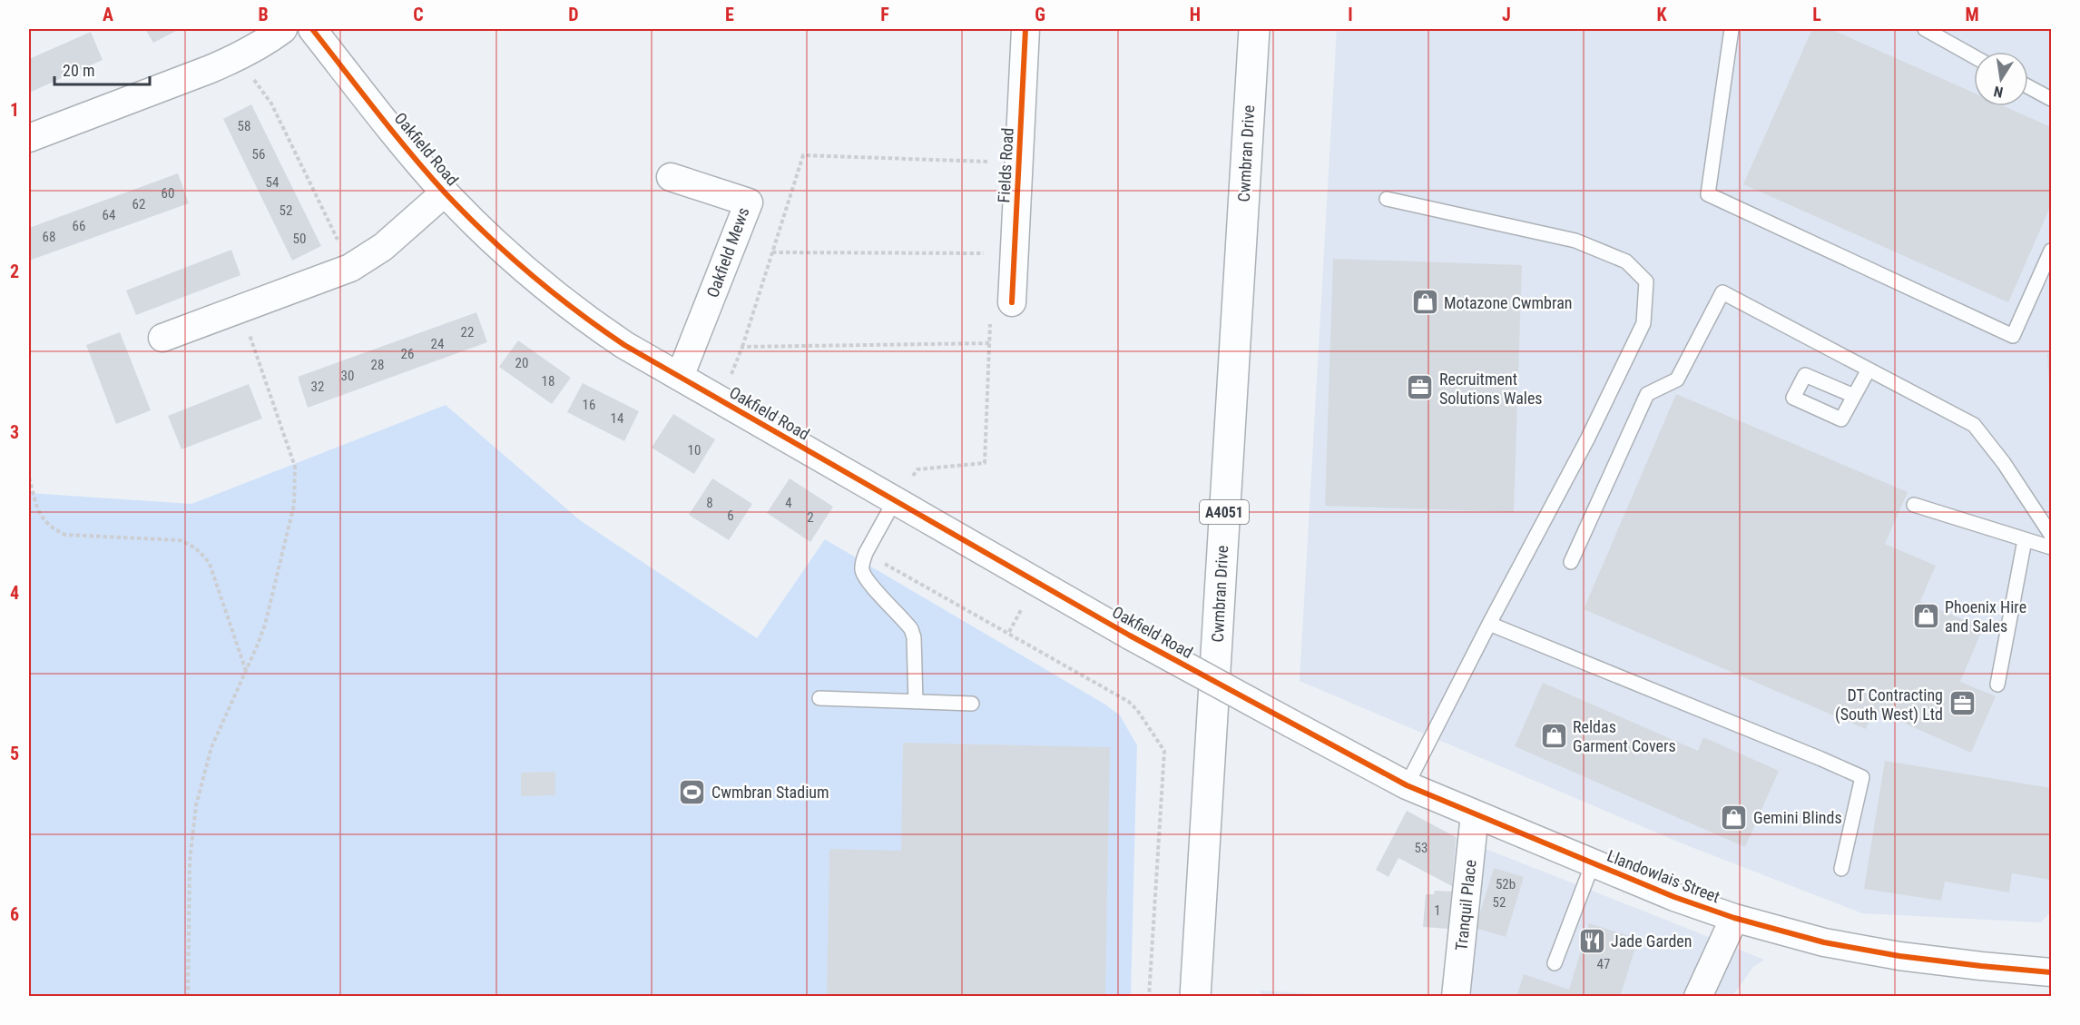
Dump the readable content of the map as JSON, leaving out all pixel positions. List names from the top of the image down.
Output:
{
  "streets": {
    "main road": ["Cwmbran Drive", "A4051"],
    "street": [
      "Oakfield Road",
      "Fields Road",
      "Oakfield Mews",
      "Llandowlais Street",
      "Tranquil Place"
    ]
  },
  "crossings": [
    ["Oakfield Road", "Oakfield Mews"],
    ["Oakfield Road", "Llandowlais Street"],
    ["Llandowlais Street", "Tranquil Place"]
  ],
  "places": {
    "shop": [
      "Motazone Cwmbran",
      "Phoenix Hire and Sales",
      "Reldas Garment Covers",
      "Gemini Blinds"
    ],
    "office": ["Recruitment Solutions Wales", "DT Contracting (South West) Ltd"],
    "sports": ["Cwmbran Stadium"],
    "restaurant": ["Jade Garden"]
  },
  "house_numbers": [
    "58",
    "56",
    "54",
    "60",
    "62",
    "52",
    "64",
    "66",
    "68",
    "50",
    "22",
    "24",
    "26",
    "20",
    "28",
    "30",
    "18",
    "32",
    "16",
    "14",
    "10",
    "8",
    "4",
    "6",
    "2",
    "53",
    "52b",
    "52",
    "1",
    "47"
  ],
  "scale_bar": "20 m",
  "north": "bottom",
  "grid": {
    "columns": [
      "A",
      "B",
      "C",
      "D",
      "E",
      "F",
      "G",
      "H",
      "I",
      "J",
      "K",
      "L",
      "M"
    ],
    "rows": [
      "1",
      "2",
      "3",
      "4",
      "5",
      "6"
    ]
  }
}
